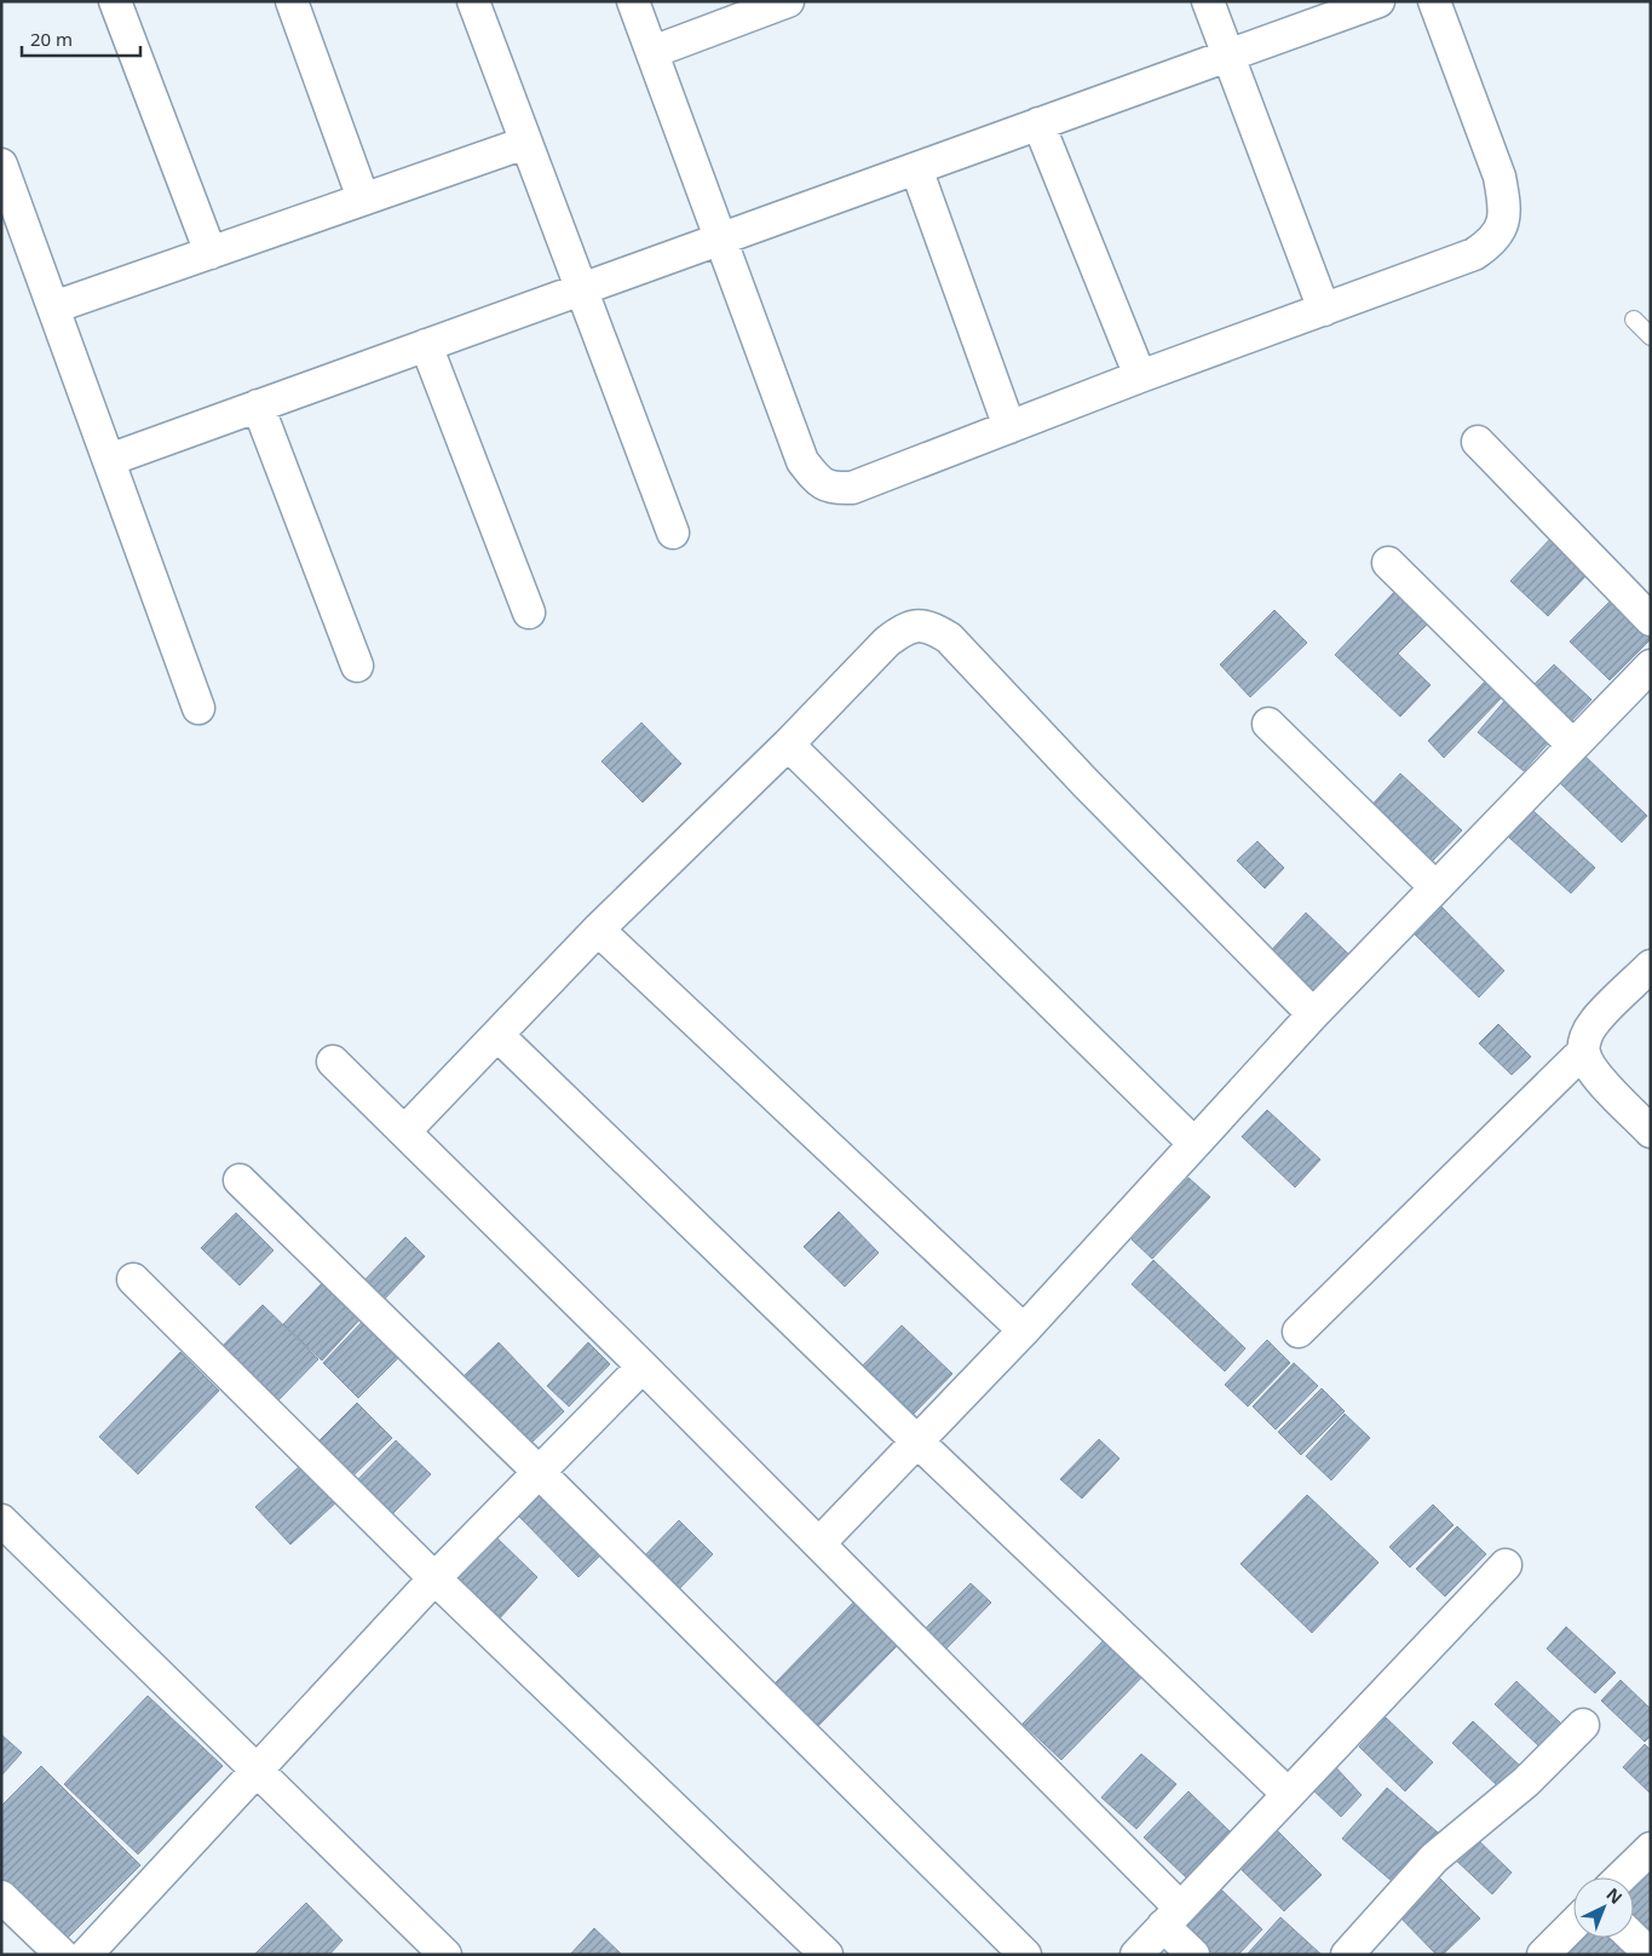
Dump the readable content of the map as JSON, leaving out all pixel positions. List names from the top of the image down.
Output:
{
  "scale_bar": "20 m",
  "north": "top right"
}
